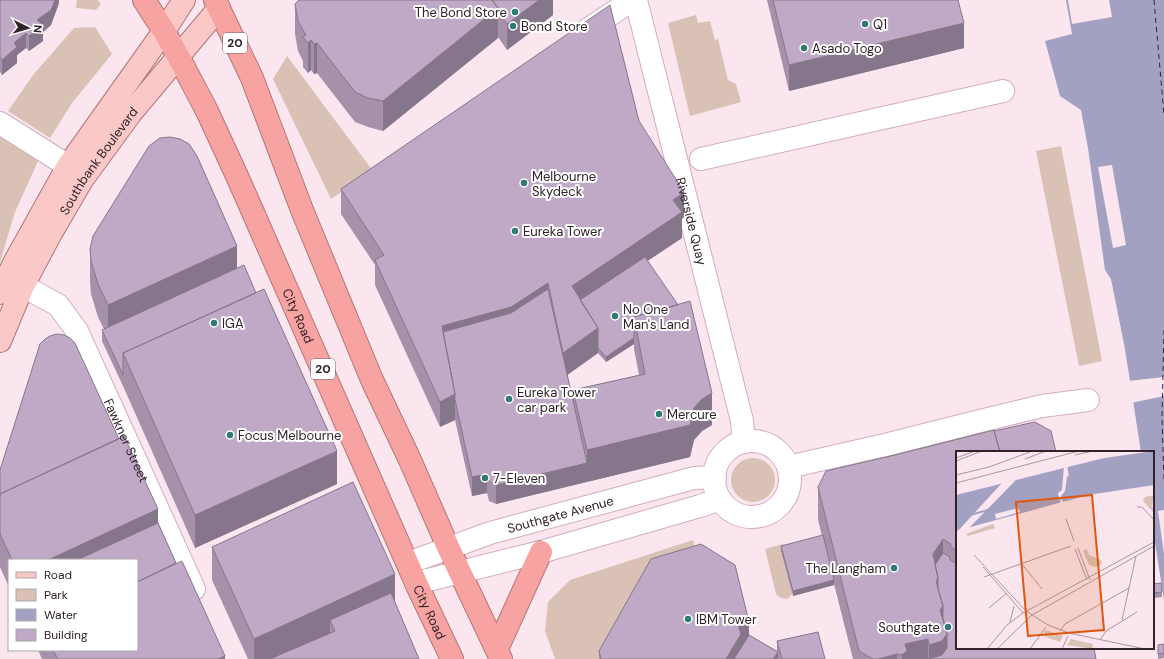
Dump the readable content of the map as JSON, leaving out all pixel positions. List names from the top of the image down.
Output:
{
  "streets": {
    "highway": ["20", "City Road"],
    "main road": ["Southbank Boulevard"],
    "street": ["Riverside Quay", "Fawkner Street", "Southgate Avenue"]
  },
  "crossings": [
    ["20", "Southbank Boulevard"],
    ["20", "Southgate Avenue"],
    ["Southbank Boulevard", "City Road"],
    ["Southbank Boulevard", "Fawkner Street"],
    ["Riverside Quay", "Southgate Avenue"],
    ["City Road", "Southgate Avenue"]
  ],
  "places": [
    "The Bond Store",
    "Q1",
    "Bond Store",
    "Asado Togo",
    "Melbourne Skydeck",
    "Eureka Tower",
    "No One Man's Land",
    "IGA",
    "Eureka Tower car park",
    "Mercure",
    "Focus Melbourne",
    "7-Eleven",
    "The Langham",
    "IBM Tower",
    "Southgate"
  ],
  "legend": [
    "Road",
    "Park",
    "Water",
    "Building"
  ],
  "north": "right"
}
